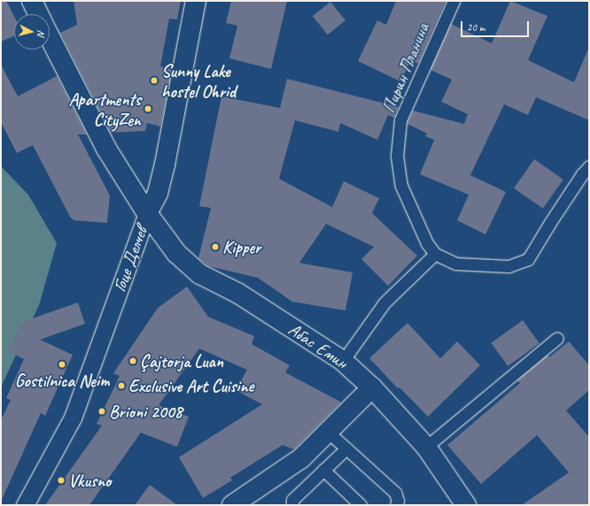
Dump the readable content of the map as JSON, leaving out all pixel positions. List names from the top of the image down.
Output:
{
  "streets": {
    "street": ["Гоце Делчев", "Абас Емин"],
    "lane": ["Пирин Планина"]
  },
  "crossings": [
    ["Гоце Делчев", "Абас Емин"]
  ],
  "places": [
    "Sunny Lake hostel Ohrid",
    "Apartments CityZen",
    "Kipper",
    "Çajtorja Luan",
    "Gostilnica Neim",
    "Exclusive Art Cuisine",
    "Brioni 2008",
    "Vkusno"
  ],
  "scale_bar": "20 m",
  "north": "right"
}
